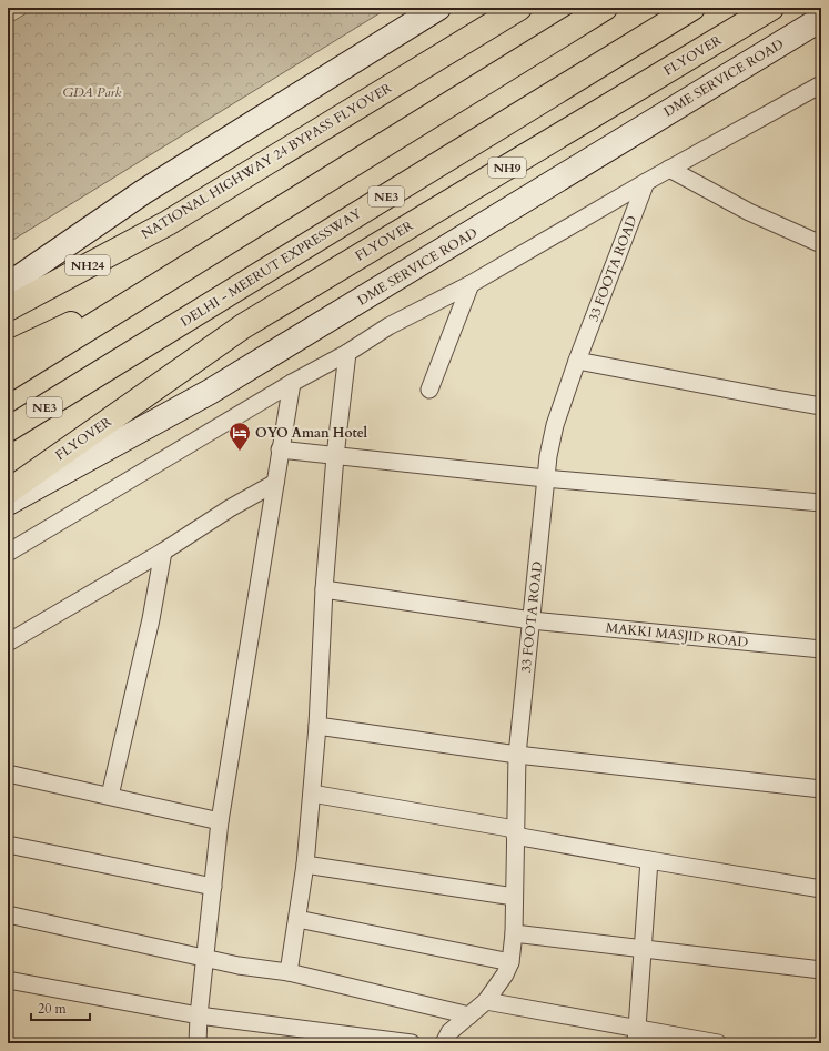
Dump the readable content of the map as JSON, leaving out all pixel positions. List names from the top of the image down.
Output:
{
  "streets": {
    "highway": [
      "FLYOVER",
      "NATIONAL HIGHWAY 24 BYPASS FLYOVER",
      "NH9",
      "NE3",
      "NH24",
      "DELHI - MEERUT EXPRESSWAY"
    ],
    "street": ["DME SERVICE ROAD", "33 FOOTA ROAD", "MAKKI MASJID ROAD"]
  },
  "crossings": [
    ["33 FOOTA ROAD", "MAKKI MASJID ROAD"]
  ],
  "parks": ["GDA Park"],
  "places": {
    "hotel": ["OYO Aman Hotel"]
  },
  "scale_bar": "20 m"
}
